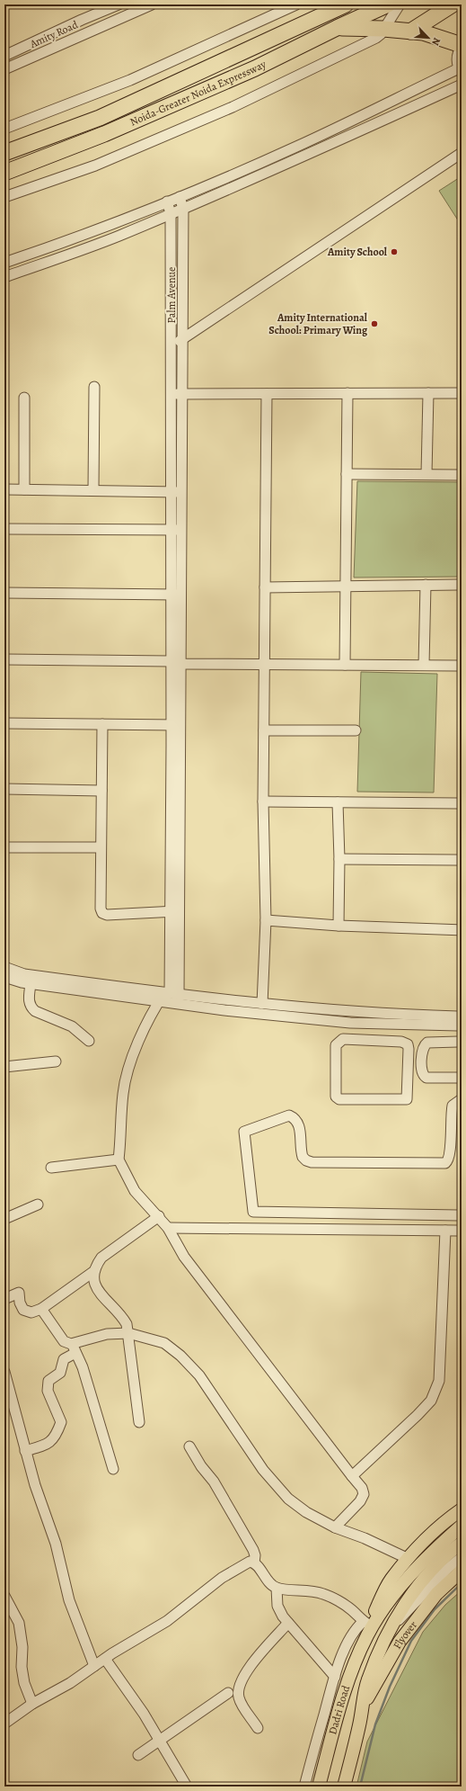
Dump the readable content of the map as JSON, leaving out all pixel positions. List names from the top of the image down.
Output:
{
  "streets": {
    "highway": ["Noida-Greater Noida Expressway"],
    "main road": ["Flyover", "Dadri Road"],
    "street": ["Amity Road", "Palm Avenue"]
  },
  "crossings": [
    ["Flyover", "Dadri Road"]
  ],
  "places": ["Amity School", "Amity International School: Primary Wing"],
  "north": "bottom right"
}
